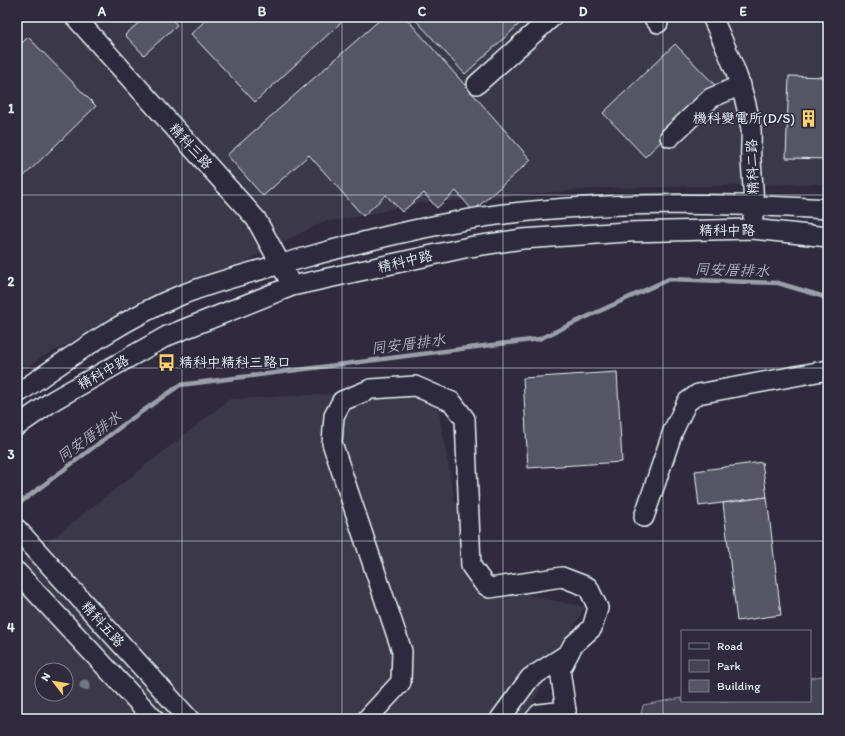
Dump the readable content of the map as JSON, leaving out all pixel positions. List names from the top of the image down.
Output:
{
  "streets": {
    "street": [
      "精科三路",
      "精科二路",
      "精科中路",
      "精科五路"
    ]
  },
  "crossings": [
    ["精科三路", "精科中路"],
    ["精科二路", "精科中路"]
  ],
  "water": ["同安厝排水"],
  "places": {
    "building": ["機科變電所(D/S)"],
    "bus stop": ["精科中精科三路口"]
  },
  "legend": ["Road", "Park", "Building"],
  "north": "top left",
  "grid": {
    "columns": [
      "A",
      "B",
      "C",
      "D",
      "E"
    ],
    "rows": [
      "1",
      "2",
      "3",
      "4"
    ]
  }
}
